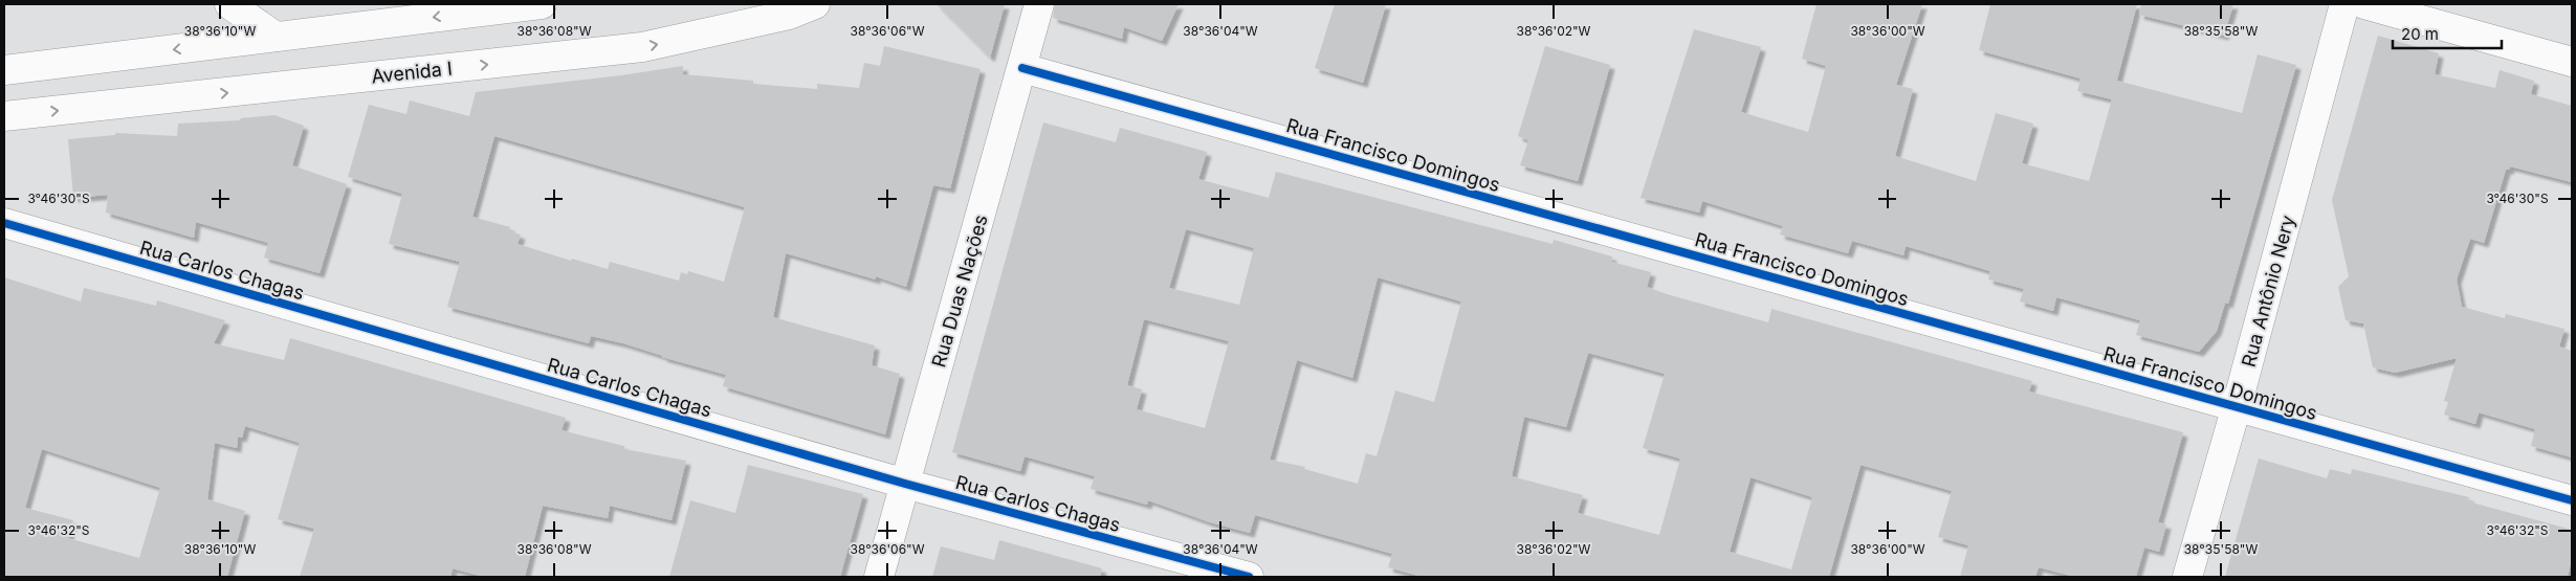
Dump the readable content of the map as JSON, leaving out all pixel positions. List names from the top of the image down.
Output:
{
  "streets": {
    "street": [
      "Avenida I",
      "Rua Francisco Domingos",
      "Rua Carlos Chagas",
      "Rua Duas Nações",
      "Rua Antônio Nery"
    ]
  },
  "crossings": [
    ["Rua Francisco Domingos", "Rua Duas Nações"],
    ["Rua Francisco Domingos", "Rua Antônio Nery"],
    ["Rua Carlos Chagas", "Rua Duas Nações"]
  ],
  "scale_bar": "20 m",
  "coordinates": [
    "38°36'10\"W",
    "38°36'08\"W",
    "38°36'06\"W",
    "38°36'04\"W",
    "38°36'02\"W",
    "38°36'00\"W",
    "38°35'58\"W",
    "3°46'30\"S",
    "3°46'32\"S"
  ]
}
